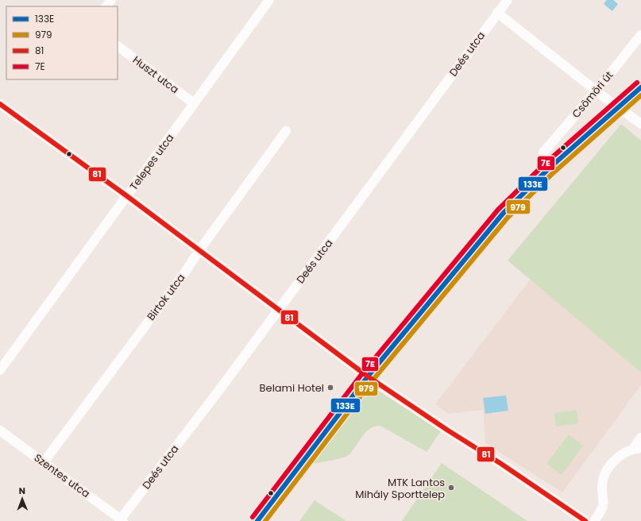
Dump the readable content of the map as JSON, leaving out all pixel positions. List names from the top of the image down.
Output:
{
  "streets": {
    "street": [
      "Deés utca",
      "Huszt utca",
      "Csömöri út",
      "Telepes utca",
      "Birtok utca",
      "Szentes utca"
    ]
  },
  "crossings": [
    ["Deés utca", "Szentes utca"],
    ["Huszt utca", "Telepes utca"],
    ["Birtok utca", "Szentes utca"]
  ],
  "places": ["Belami Hotel", "MTK Lantos Mihály Sporttelep"],
  "lines": [
    "transit line 7E",
    "transit line 133E",
    "transit line 979",
    "transit line 81"
  ],
  "legend": [
    "133E",
    "979",
    "81",
    "7E"
  ],
  "north": "top"
}
